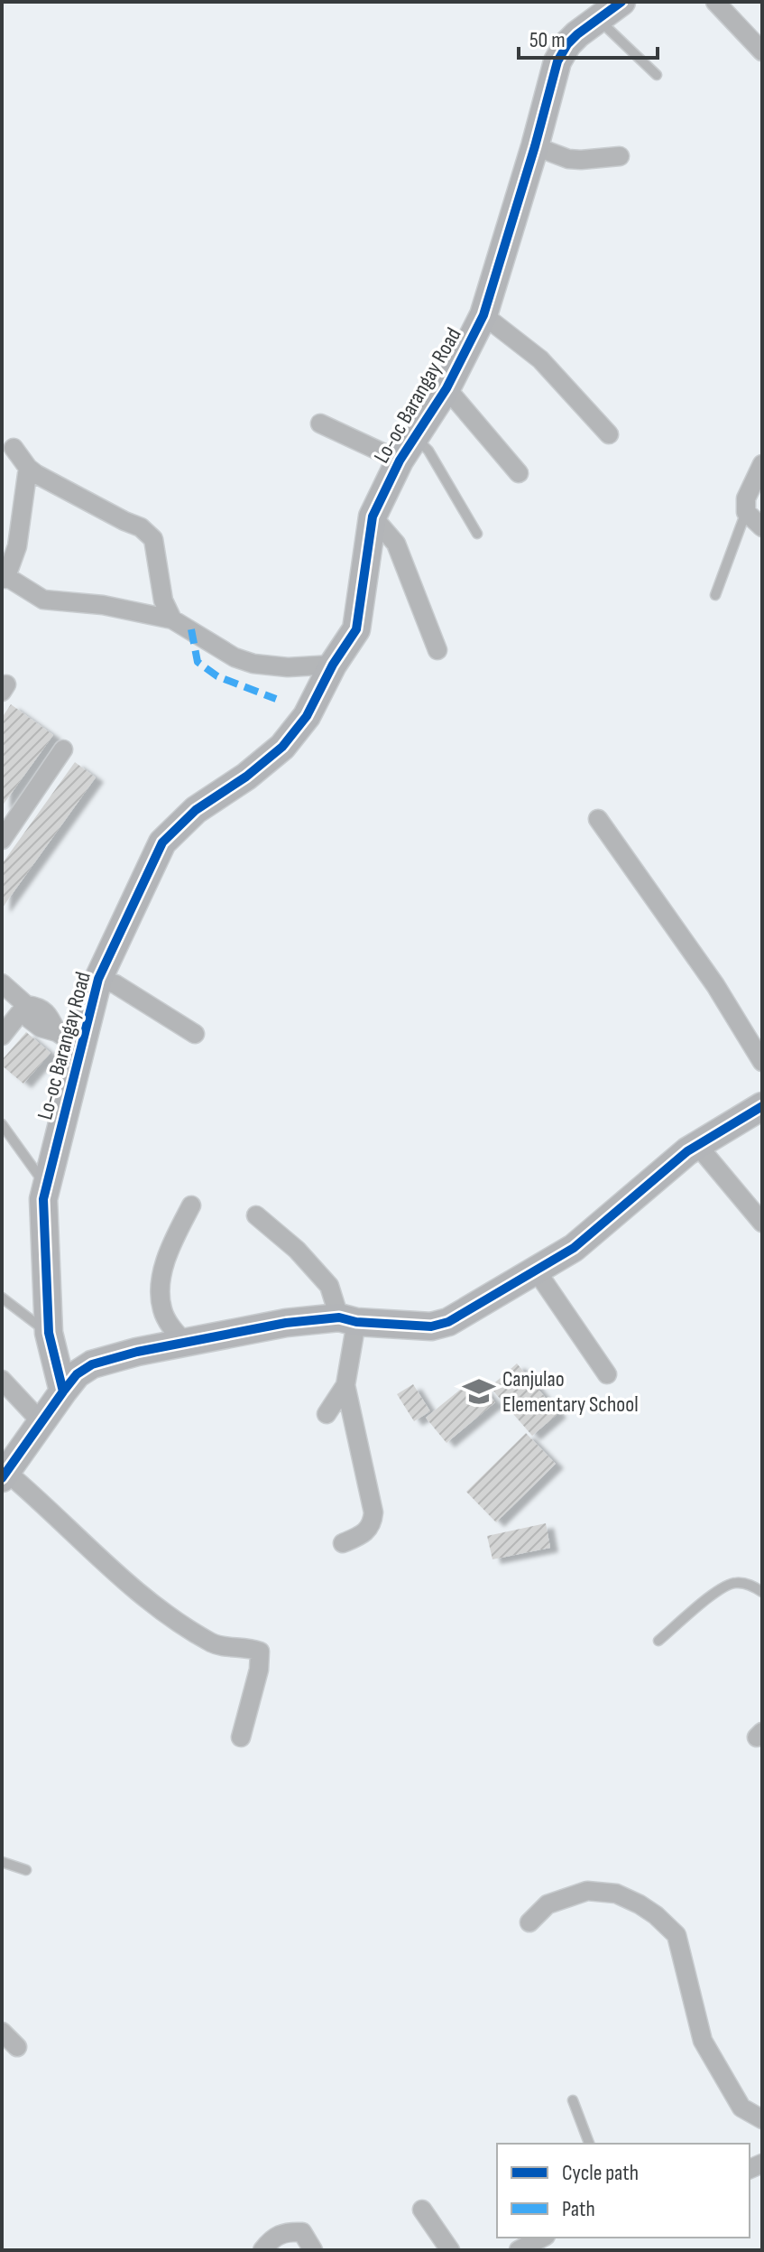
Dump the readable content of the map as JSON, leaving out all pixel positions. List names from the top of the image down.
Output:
{
  "streets": {
    "street": ["Lo-oc Barangay Road"]
  },
  "places": {
    "school or university": ["Canjulao Elementary School"]
  },
  "legend": ["Cycle path", "Path"],
  "scale_bar": "50 m"
}
